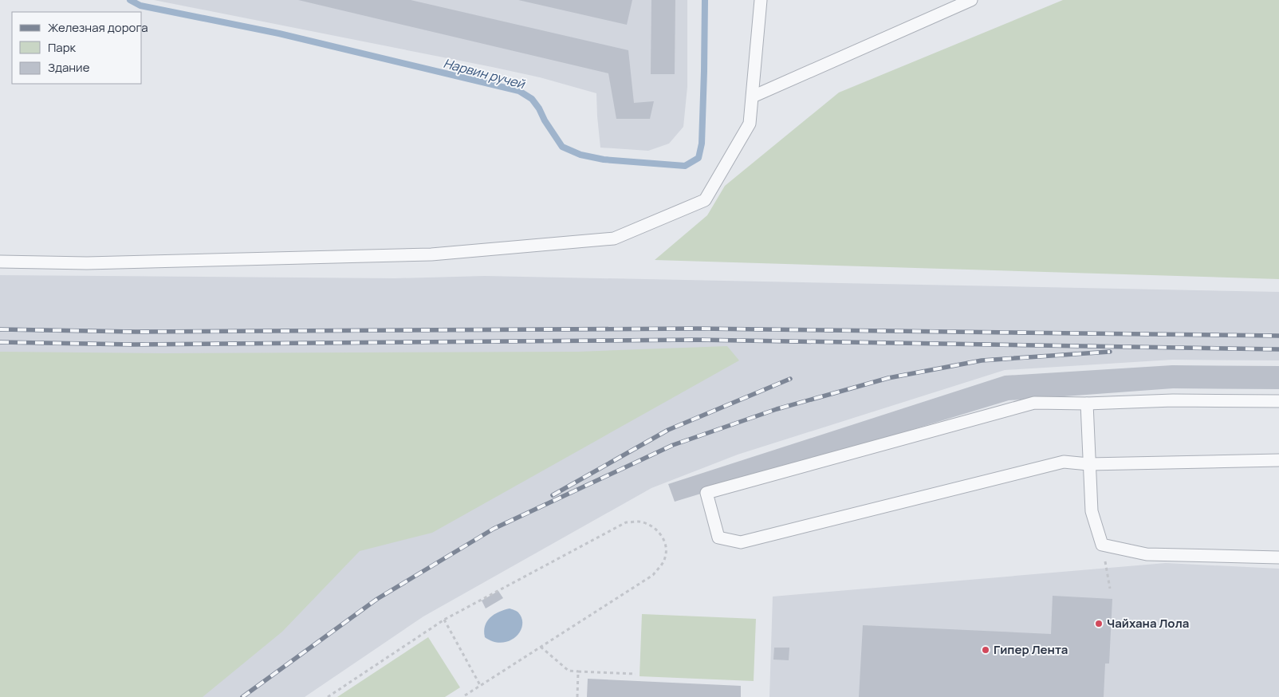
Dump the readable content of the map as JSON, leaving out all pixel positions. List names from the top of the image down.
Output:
{
  "water": ["Нарвин ручей"],
  "places": ["Чайхана Лола", "Гипер Лента"],
  "legend": ["Железная дорога", "Парк", "Здание"]
}
